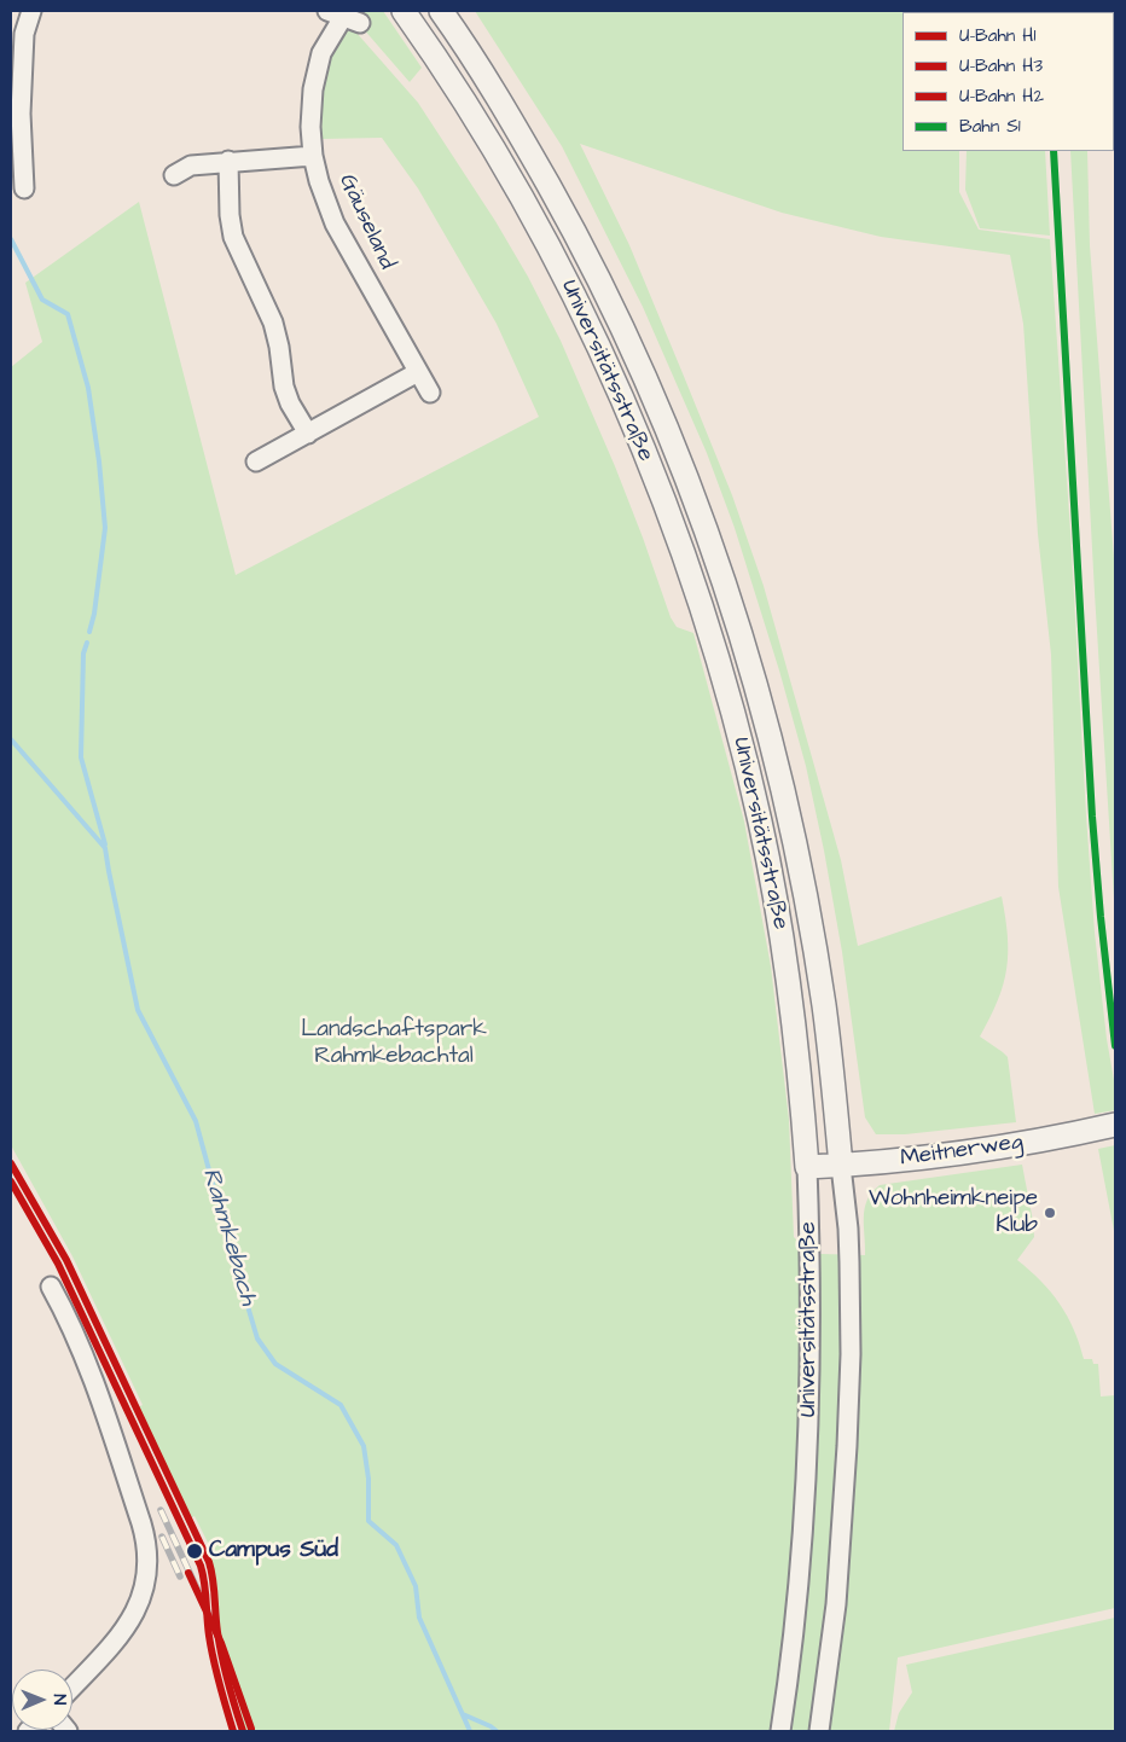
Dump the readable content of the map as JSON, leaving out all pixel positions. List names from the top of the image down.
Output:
{
  "streets": {
    "street": ["Gäuseland", "Universitätsstraße", "Meitnerweg"]
  },
  "crossings": [
    ["Universitätsstraße", "Meitnerweg"]
  ],
  "water": ["Rahmkebach"],
  "parks": ["Landschaftspark Rahmkebachtal"],
  "places": ["Wohnheimkneipe Klub", "Campus Süd"],
  "lines": [
    "rail line S1",
    "metro line H1",
    "metro line H3",
    "metro line H2"
  ],
  "legend": [
    "U-Bahn H1",
    "U-Bahn H3",
    "U-Bahn H2",
    "Bahn S1"
  ],
  "north": "right"
}
